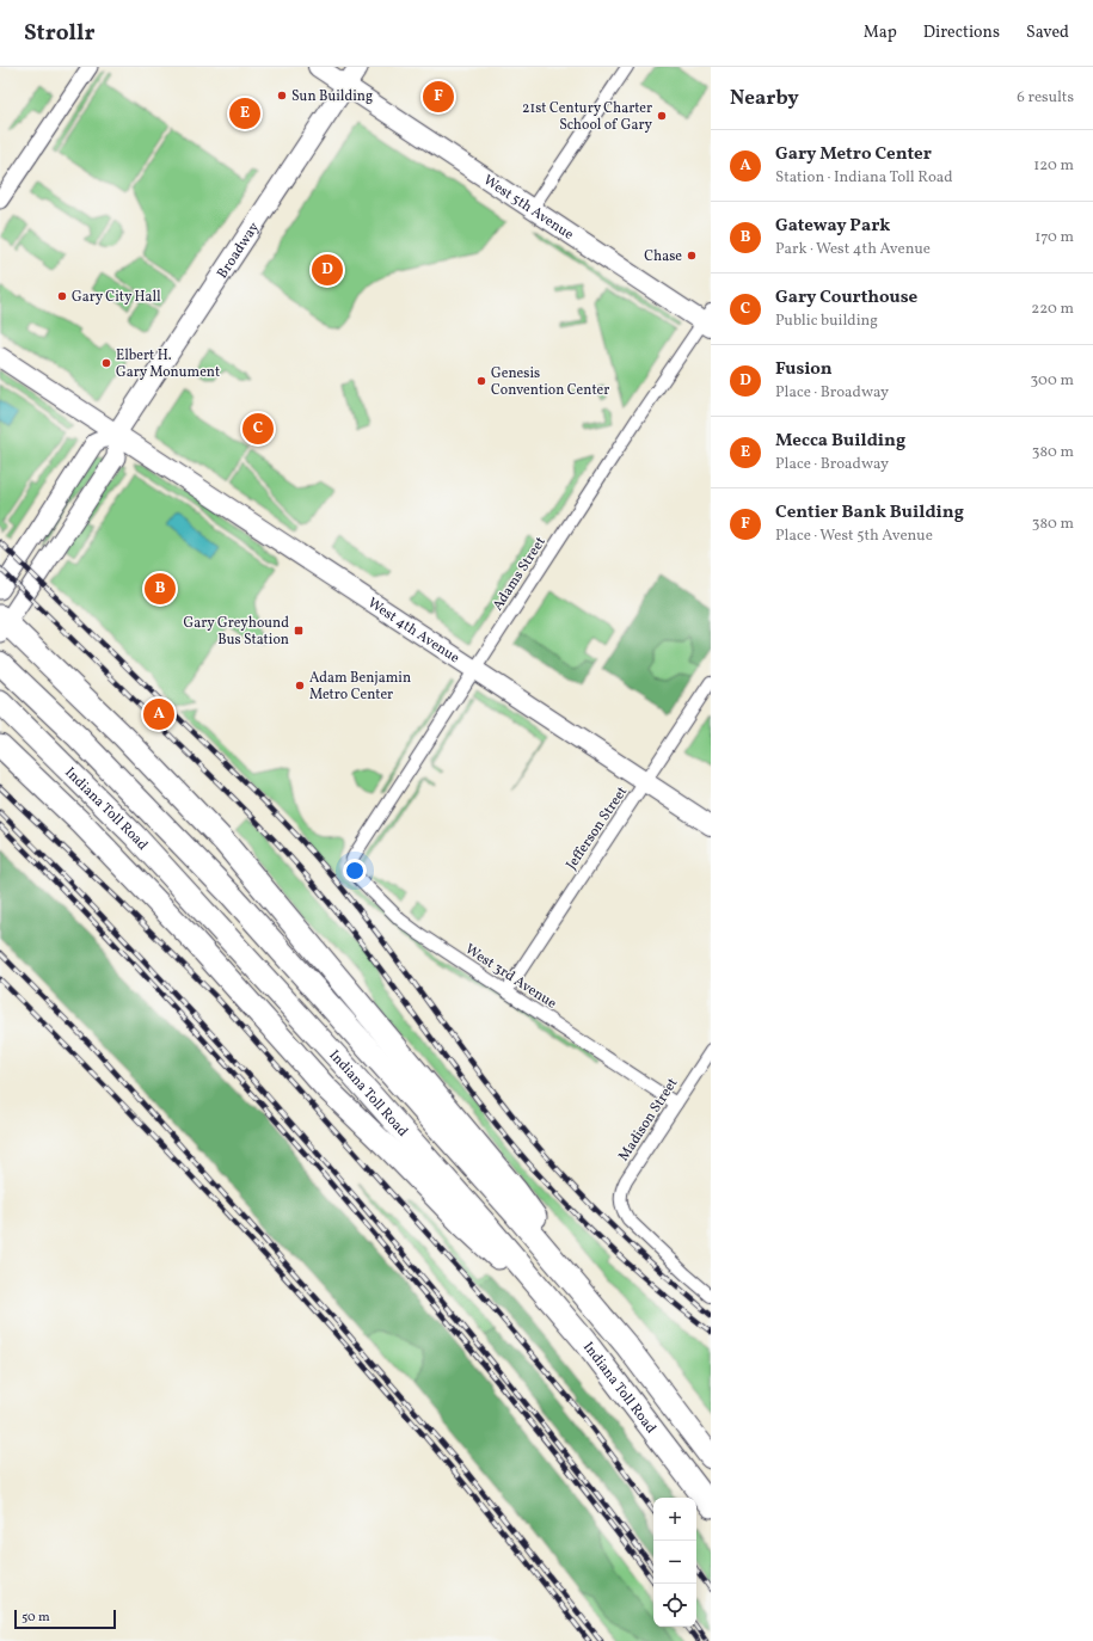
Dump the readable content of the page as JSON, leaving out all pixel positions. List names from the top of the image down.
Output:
{
  "streets": {
    "highway": ["Indiana Toll Road"],
    "main road": ["West 5th Avenue", "Broadway", "West 4th Avenue"],
    "street": [
      "Adams Street",
      "Jefferson Street",
      "West 3rd Avenue",
      "Madison Street"
    ]
  },
  "crossings": [
    ["West 5th Avenue", "Broadway"],
    ["West 5th Avenue", "Adams Street"],
    ["Broadway", "West 4th Avenue"],
    ["Adams Street", "West 4th Avenue"],
    ["Adams Street", "West 3rd Avenue"],
    ["West 4th Avenue", "Jefferson Street"],
    ["Jefferson Street", "West 3rd Avenue"],
    ["West 3rd Avenue", "Madison Street"]
  ],
  "places": {
    "other": [
      "Sun Building",
      "21st Century Charter School of Gary",
      "Chase",
      "Gary City Hall",
      "Elbert H. Gary Monument",
      "Genesis Convention Center",
      "Adam Benjamin Metro Center"
    ],
    "transit": ["Gary Greyhound Bus Station"]
  },
  "scale_bar": "50 m",
  "page": {
    "header": "Strollr",
    "nav": ["Map", "Directions", "Saved"],
    "heading": ["Nearby", "6 results"],
    "pins": [
      "F",
      "E",
      "D",
      "C",
      "B",
      "A"
    ],
    "list": [
      {
        "mark": "A",
        "name": "Gary Metro Center",
        "note": "Station · Indiana Toll Road",
        "value": "120 m"
      },
      {
        "mark": "B",
        "name": "Gateway Park",
        "note": "Park · West 4th Avenue",
        "value": "170 m"
      },
      {
        "mark": "C",
        "name": "Gary Courthouse",
        "note": "Public building",
        "value": "220 m"
      },
      {
        "mark": "D",
        "name": "Fusion",
        "note": "Place · Broadway",
        "value": "300 m"
      },
      {
        "mark": "E",
        "name": "Mecca Building",
        "note": "Place · Broadway",
        "value": "380 m"
      },
      {
        "mark": "F",
        "name": "Centier Bank Building",
        "note": "Place · West 5th Avenue",
        "value": "380 m"
      }
    ],
    "map_buttons": ["+", "−"],
    "scale": "50 m"
  }
}
